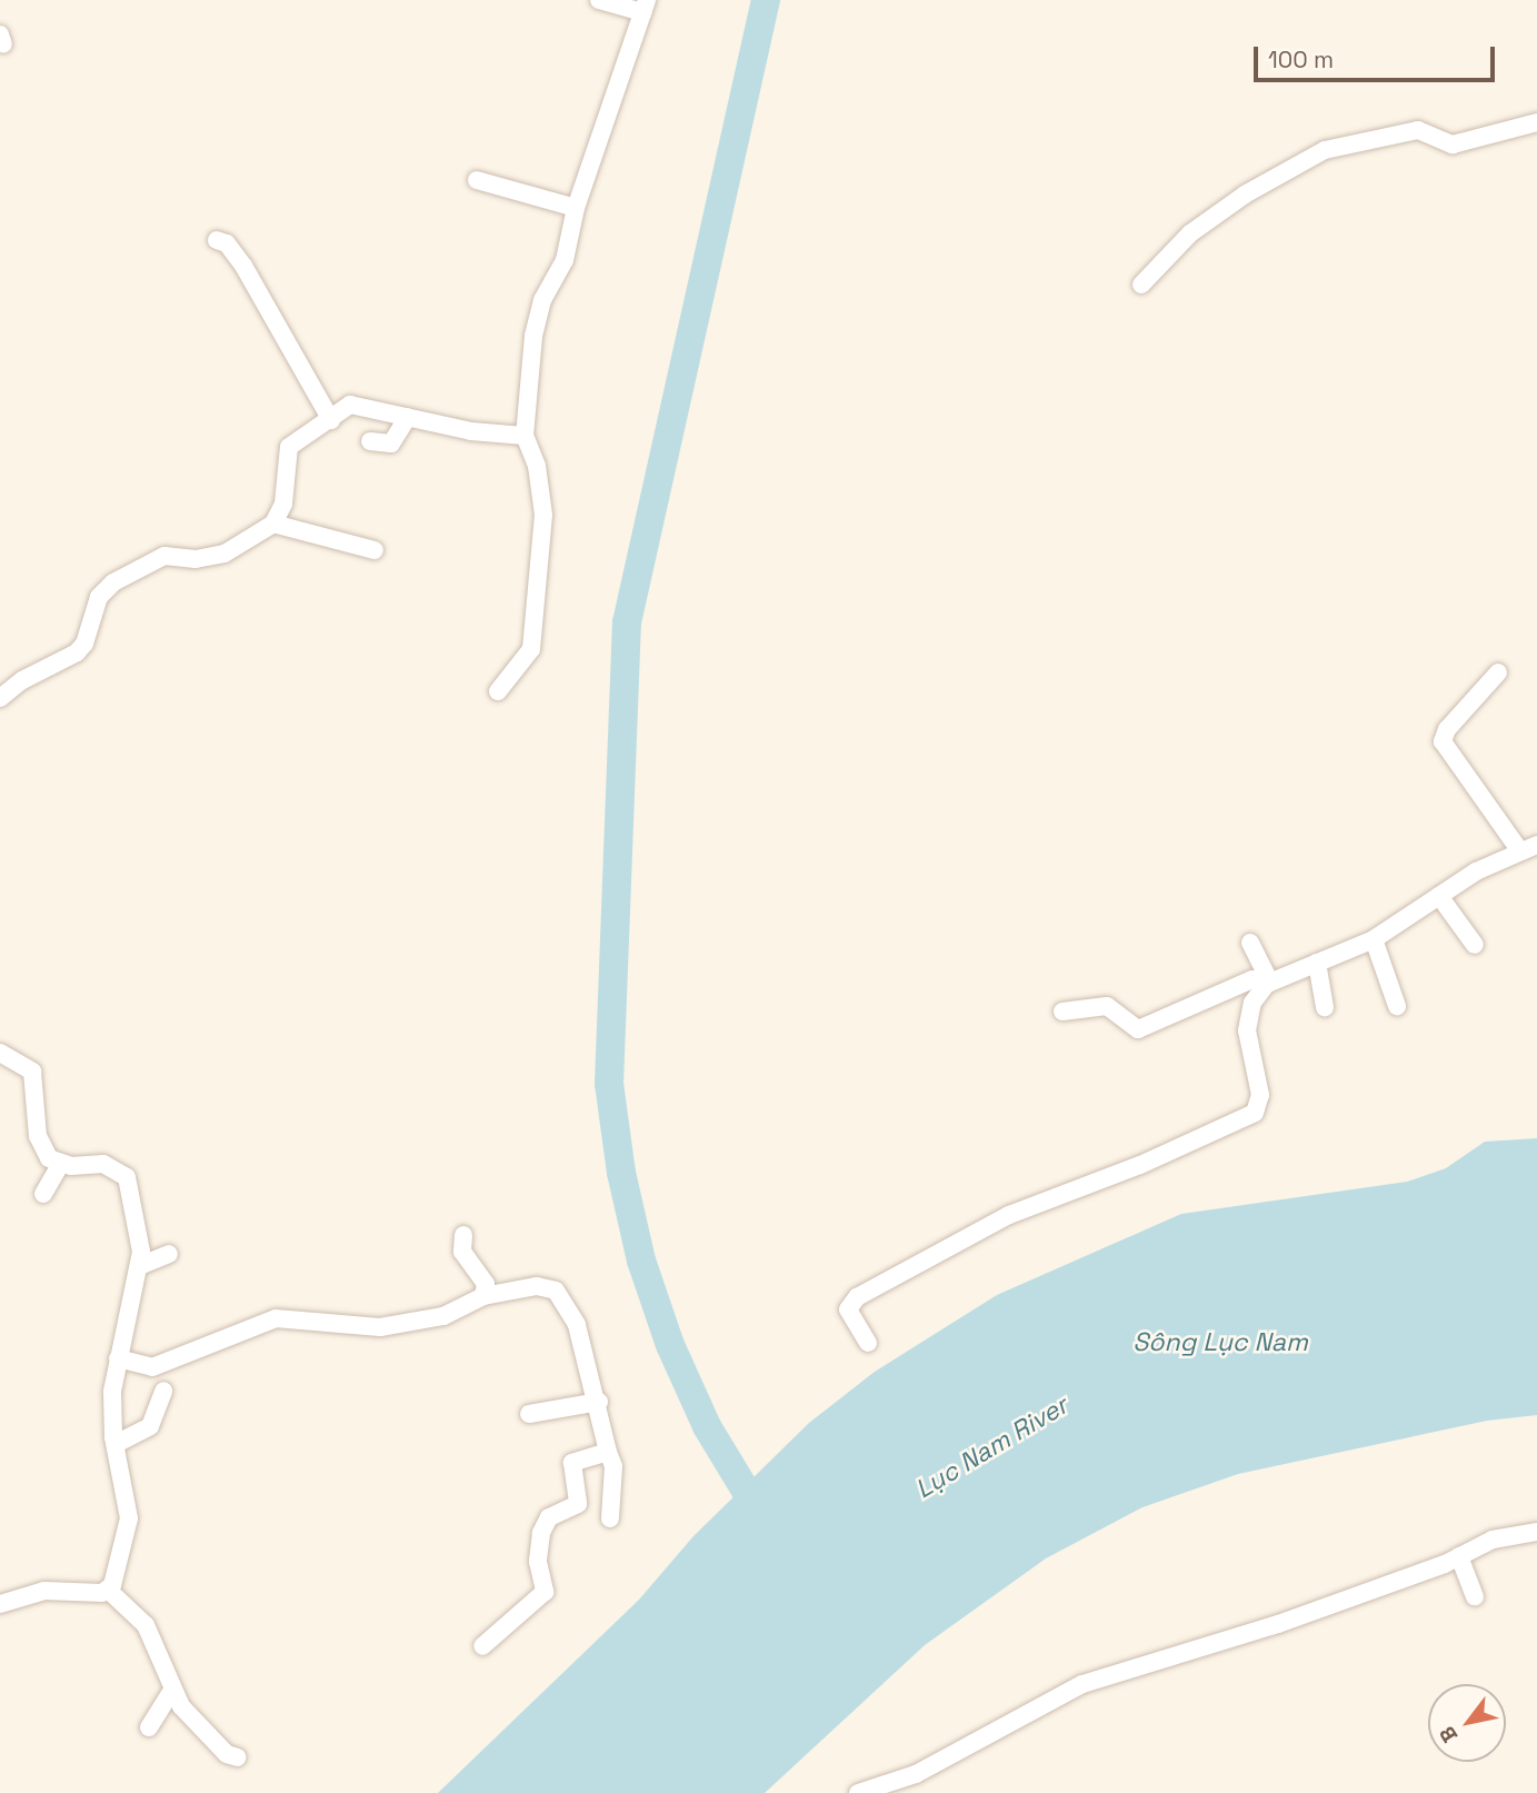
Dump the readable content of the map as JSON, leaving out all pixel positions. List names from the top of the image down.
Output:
{
  "water": ["Sông Lục Nam", "Lục Nam River"],
  "scale_bar": "100 m",
  "north": "bottom left"
}
